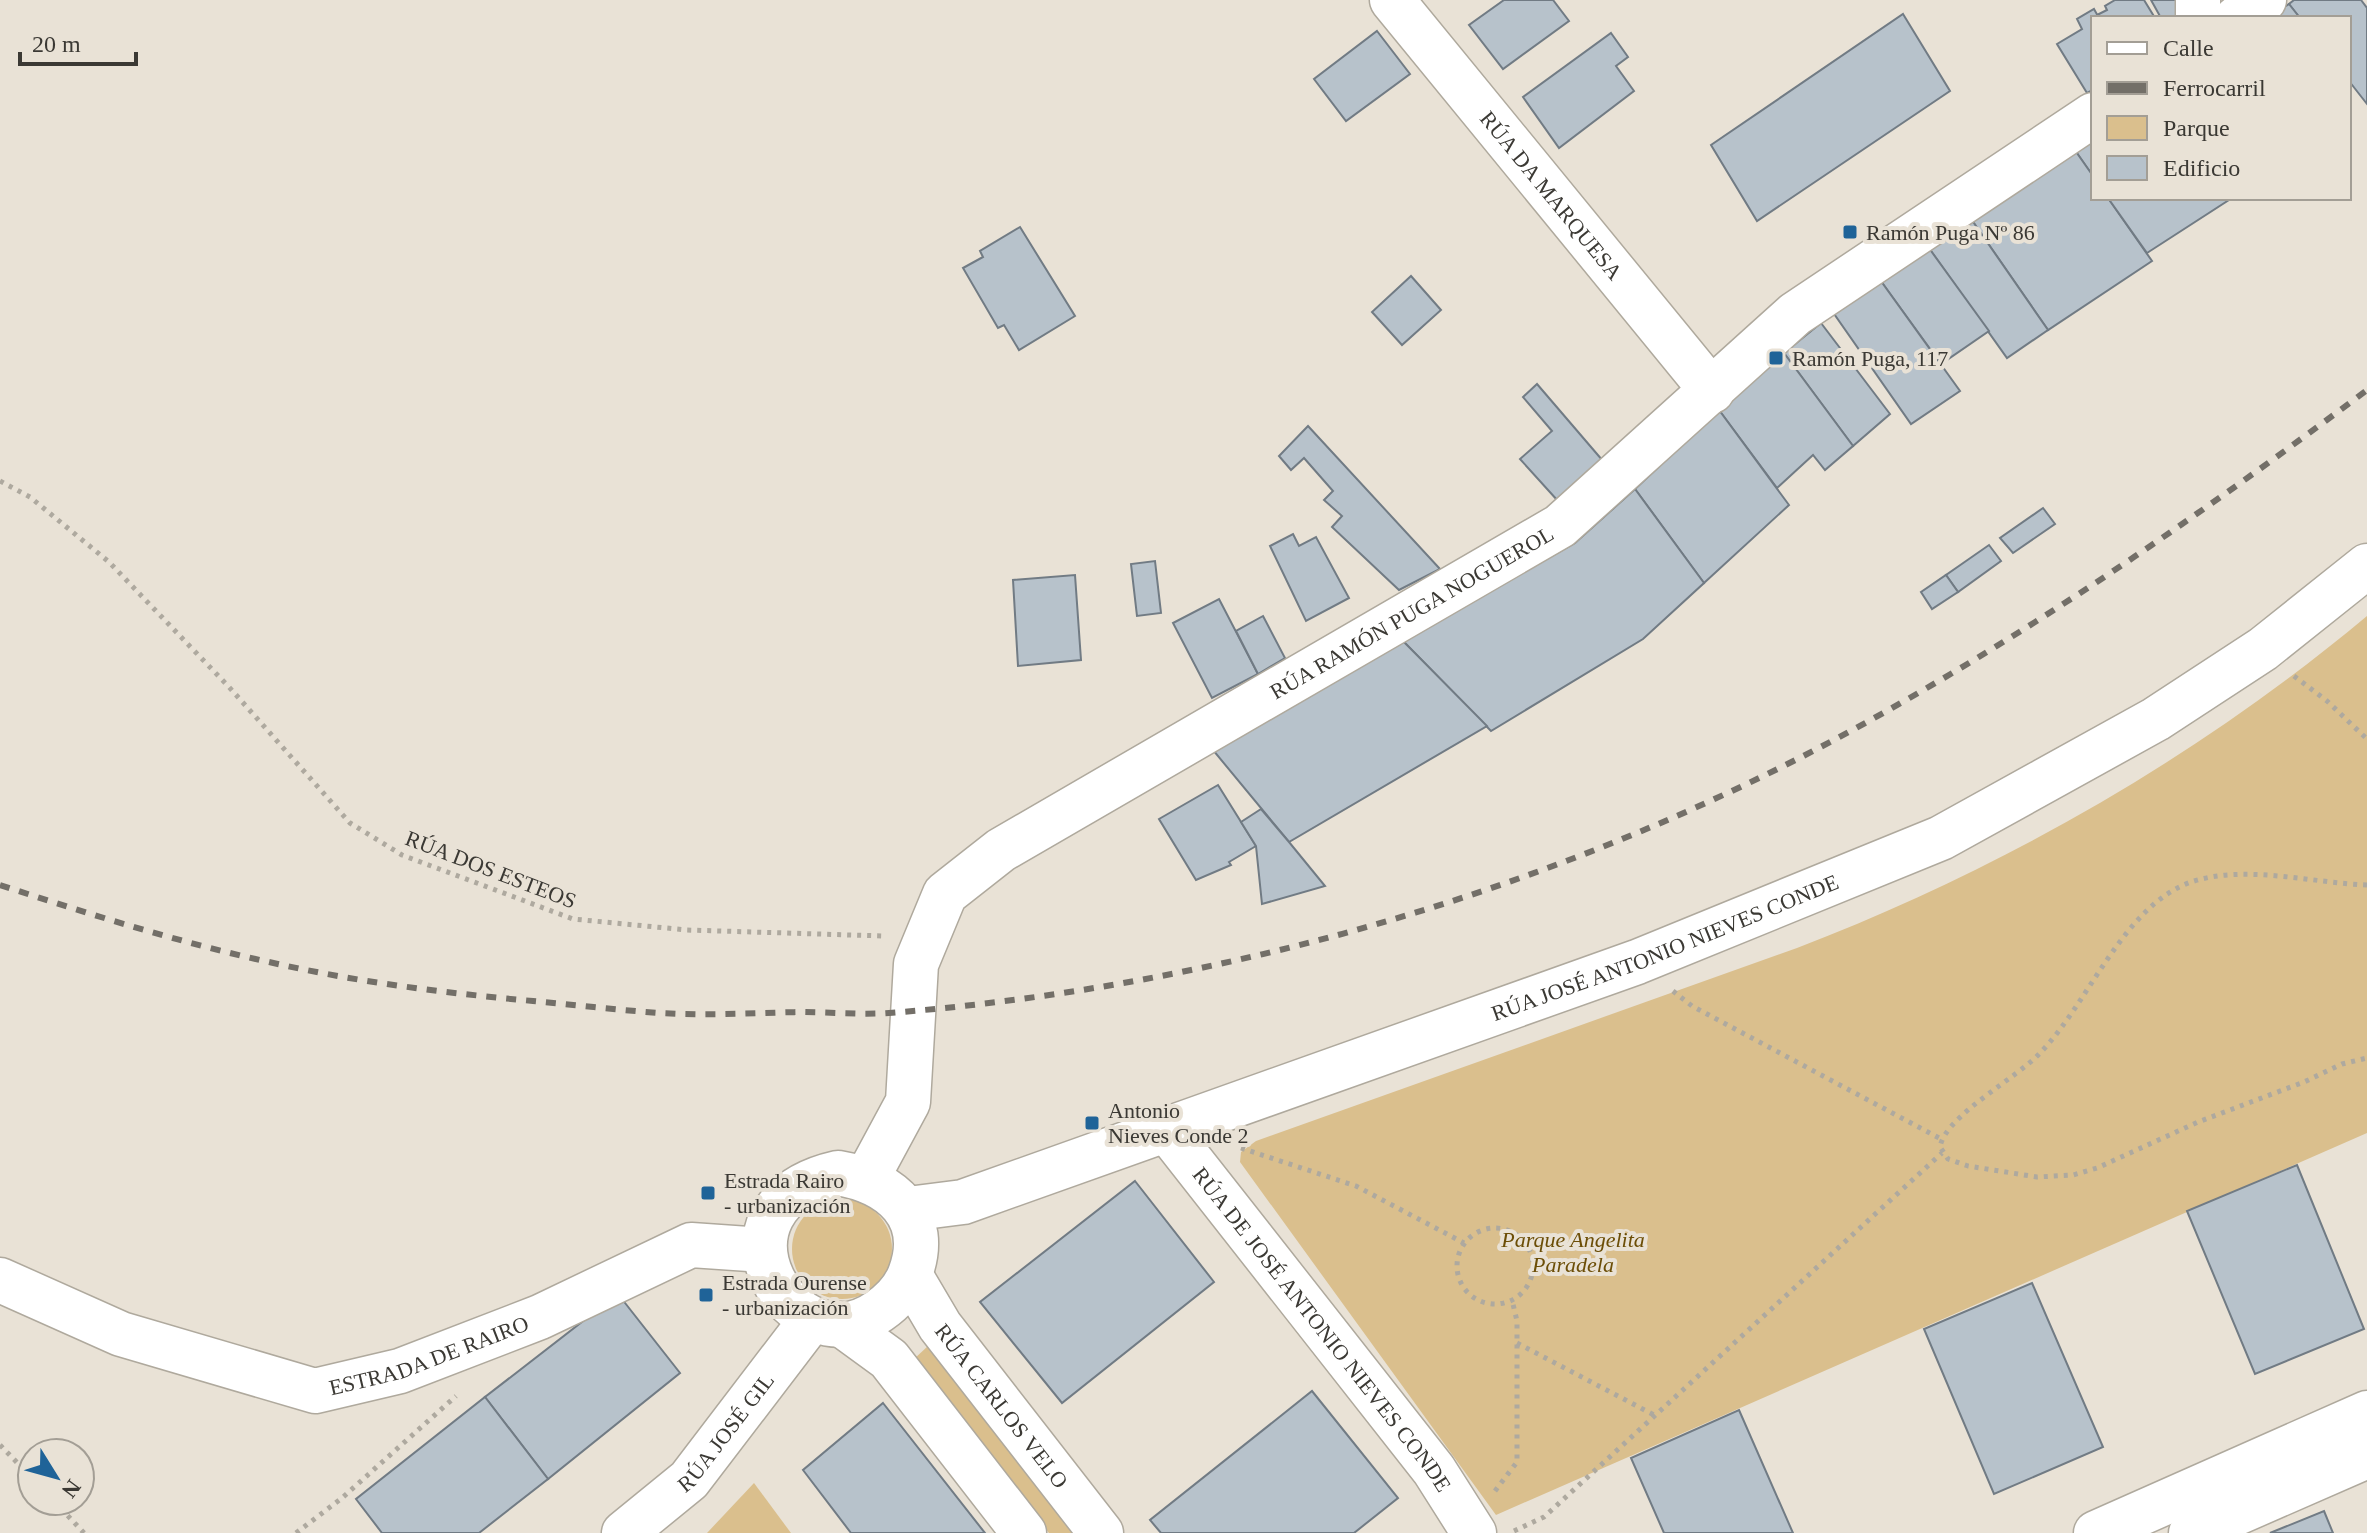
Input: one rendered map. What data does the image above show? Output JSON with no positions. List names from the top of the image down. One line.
{"streets":{"street":["RÚA DA MARQUESA","RÚA RAMÓN PUGA NOGUEROL","RÚA JOSÉ ANTONIO NIEVES CONDE","RÚA DE JOSÉ ANTONIO NIEVES CONDE","ESTRADA DE RAIRO","RÚA CARLOS VELO","RÚA JOSÉ GIL"],"path":["RÚA DOS ESTEOS"]},"crossings":[["RÚA DA MARQUESA","RÚA RAMÓN PUGA NOGUEROL"],["RÚA RAMÓN PUGA NOGUEROL","RÚA DOS ESTEOS"],["RÚA RAMÓN PUGA NOGUEROL","RÚA JOSÉ ANTONIO NIEVES CONDE"],["RÚA RAMÓN PUGA NOGUEROL","ESTRADA DE RAIRO"],["RÚA RAMÓN PUGA NOGUEROL","RÚA CARLOS VELO"],["RÚA RAMÓN PUGA NOGUEROL","RÚA JOSÉ GIL"],["RÚA JOSÉ ANTONIO NIEVES CONDE","RÚA DE JOSÉ ANTONIO NIEVES CONDE"],["RÚA JOSÉ ANTONIO NIEVES CONDE","ESTRADA DE RAIRO"],["RÚA JOSÉ ANTONIO NIEVES CONDE","RÚA CARLOS VELO"],["RÚA JOSÉ ANTONIO NIEVES CONDE","RÚA JOSÉ GIL"],["ESTRADA DE RAIRO","RÚA CARLOS VELO"],["ESTRADA DE RAIRO","RÚA JOSÉ GIL"],["RÚA CARLOS VELO","RÚA JOSÉ GIL"]],"parks":["Parque Angelita Paradela"],"places":{"transit":["Ramón Puga Nº 86","Ramón Puga, 117","Antonio Nieves Conde 2","Estrada Rairo - urbanización","Estrada Ourense - urbanización"]},"legend":["Calle","Ferrocarril","Parque","Edificio"],"scale_bar":"20 m","north":"bottom right"}
